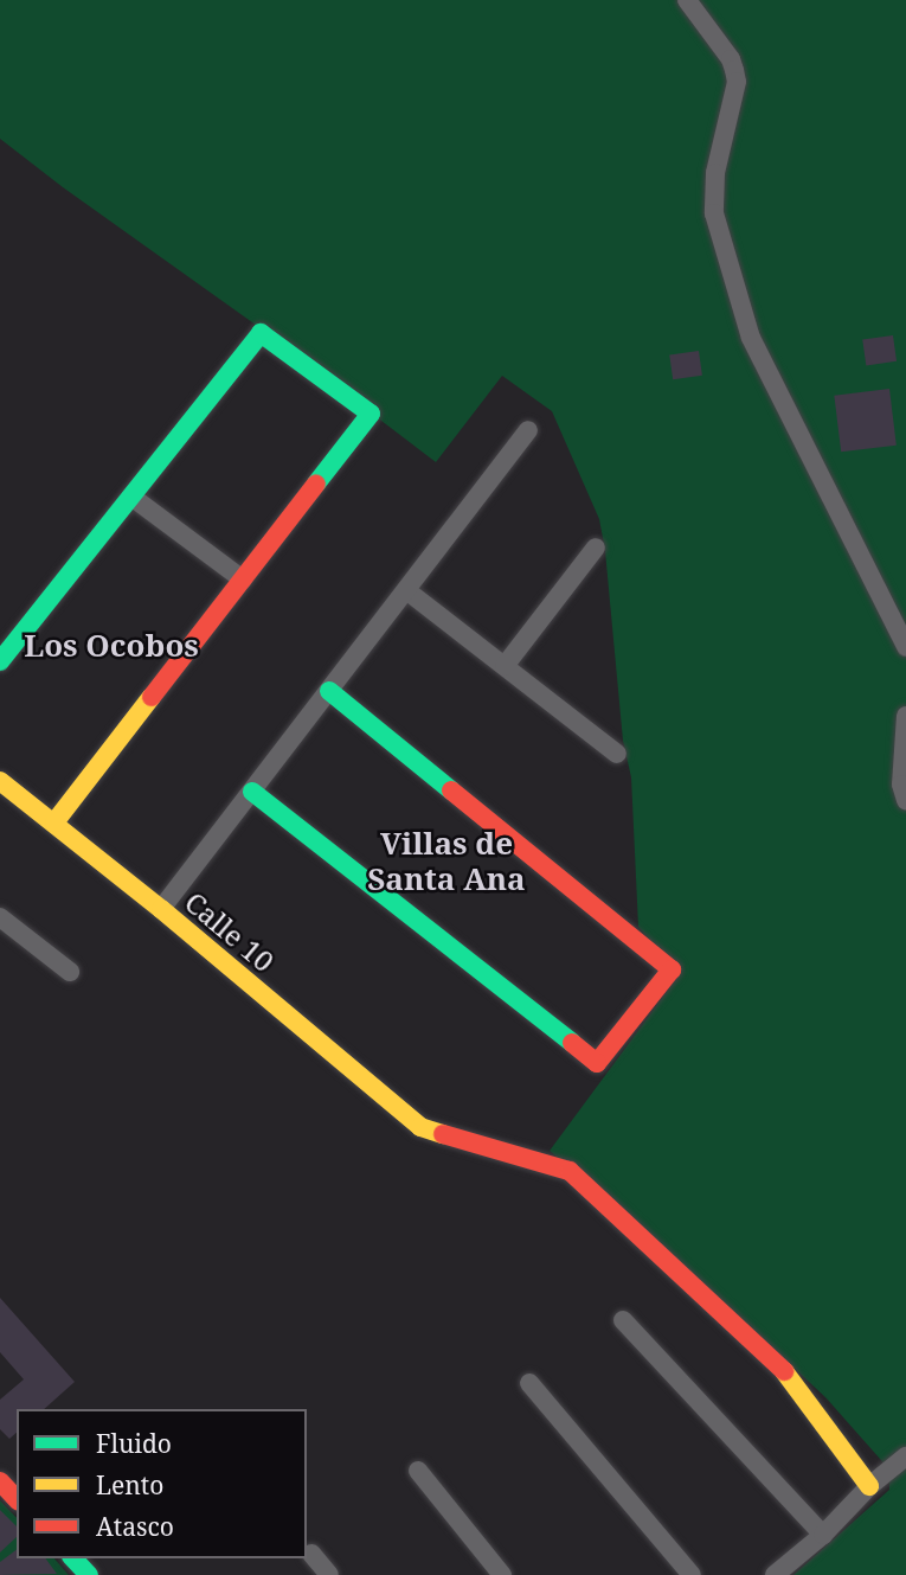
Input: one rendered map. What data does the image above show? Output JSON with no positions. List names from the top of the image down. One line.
{"streets":{"street":["Calle 10"]},"districts":["Los Ocobos","Villas de Santa Ana"],"legend":["Fluido","Lento","Atasco"]}
